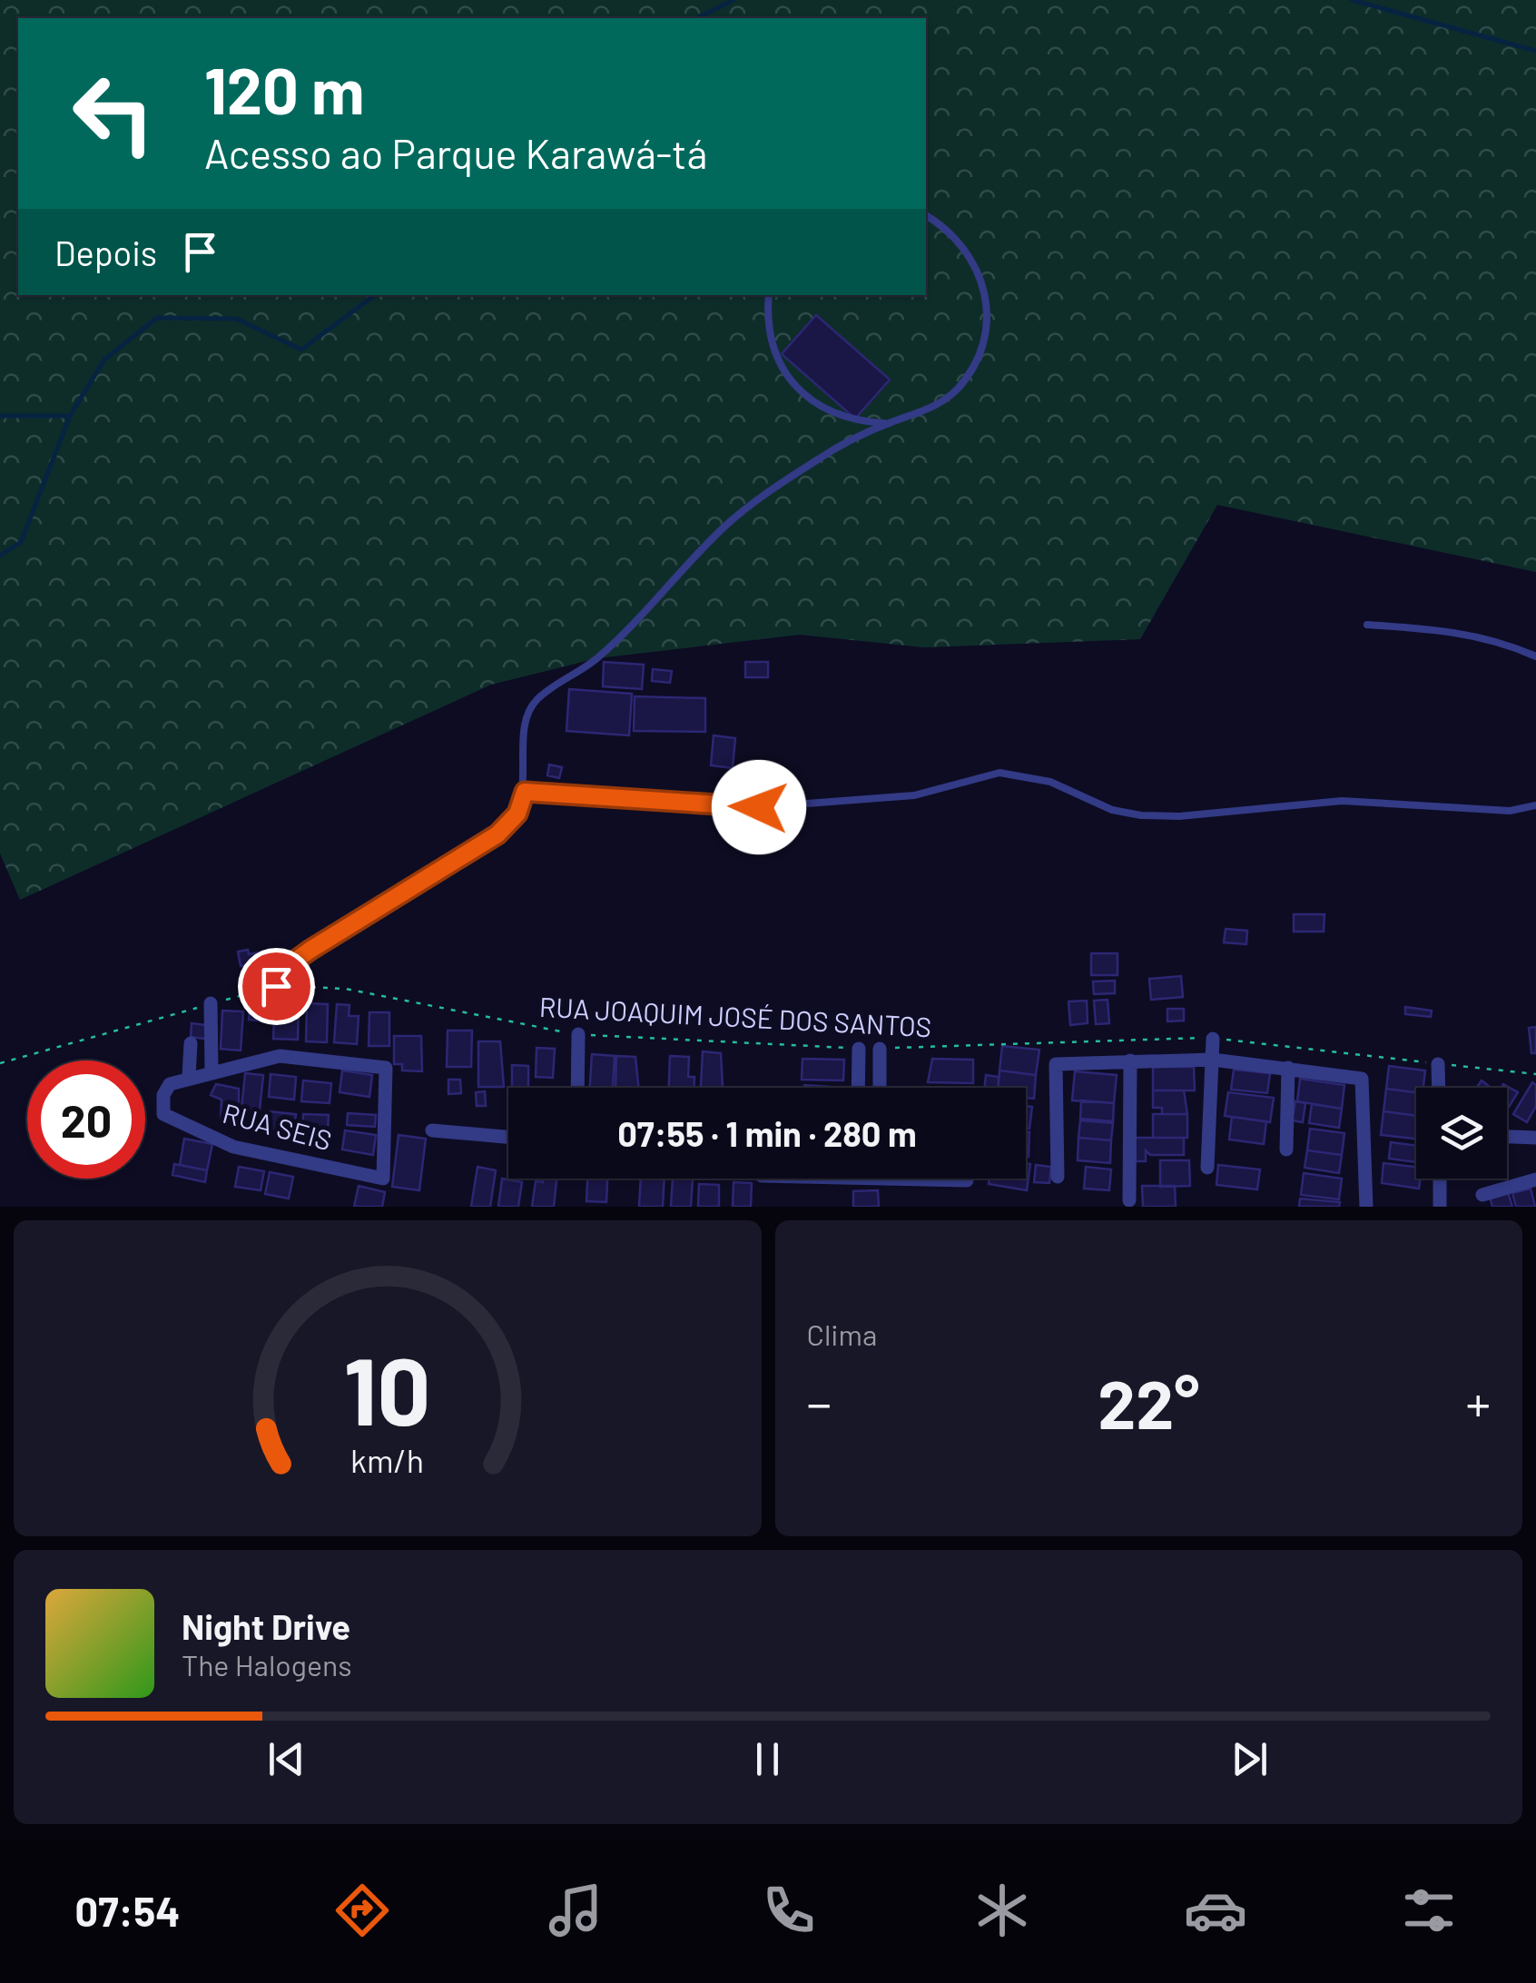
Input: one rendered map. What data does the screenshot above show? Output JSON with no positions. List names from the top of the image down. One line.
{"streets":{"street":["RUA SEIS"],"path":["RUA JOAQUIM JOSÉ DOS SANTOS"]},"page":{"turn":["120 m","Acesso ao Parque Karawá-tá"],"then":"Depois","limit":"20","trip":"07:55 · 1 min · 280 m","tile":"Clima","heat":["−","22°","+"],"song":["Night Drive","The Halogens"],"tabs":"07:54","gauge":["10","km/h"]}}
